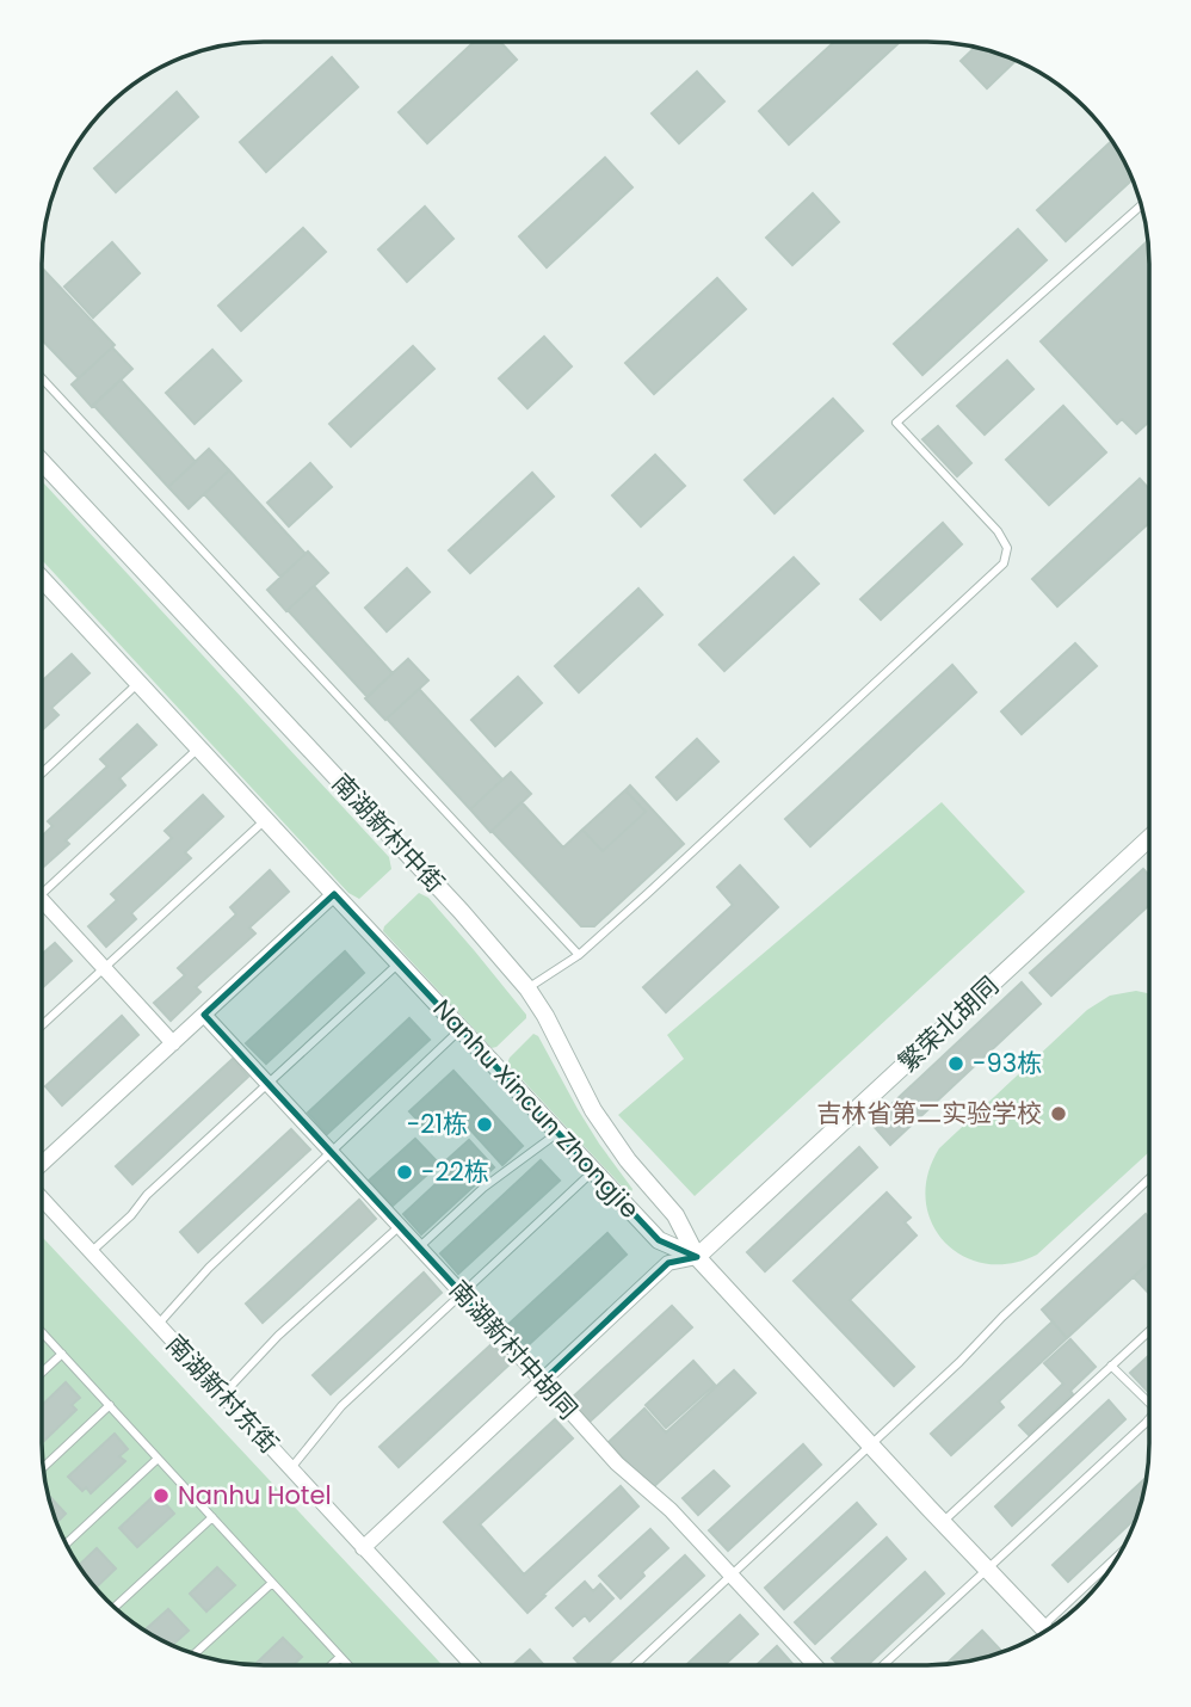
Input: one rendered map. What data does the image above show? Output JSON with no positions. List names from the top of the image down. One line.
{"streets":{"street":["南湖新村中街","繁荣北胡同","Nanhu Xincun Zhongjie","南湖新村中胡同","南湖新村东街"]},"crossings":[["南湖新村中街","繁荣北胡同"],["南湖新村中街","Nanhu Xincun Zhongjie"],["繁荣北胡同","Nanhu Xincun Zhongjie"]],"places":["-93栋","吉林省第二实验学校","-21栋","-22栋","Nanhu Hotel"]}
